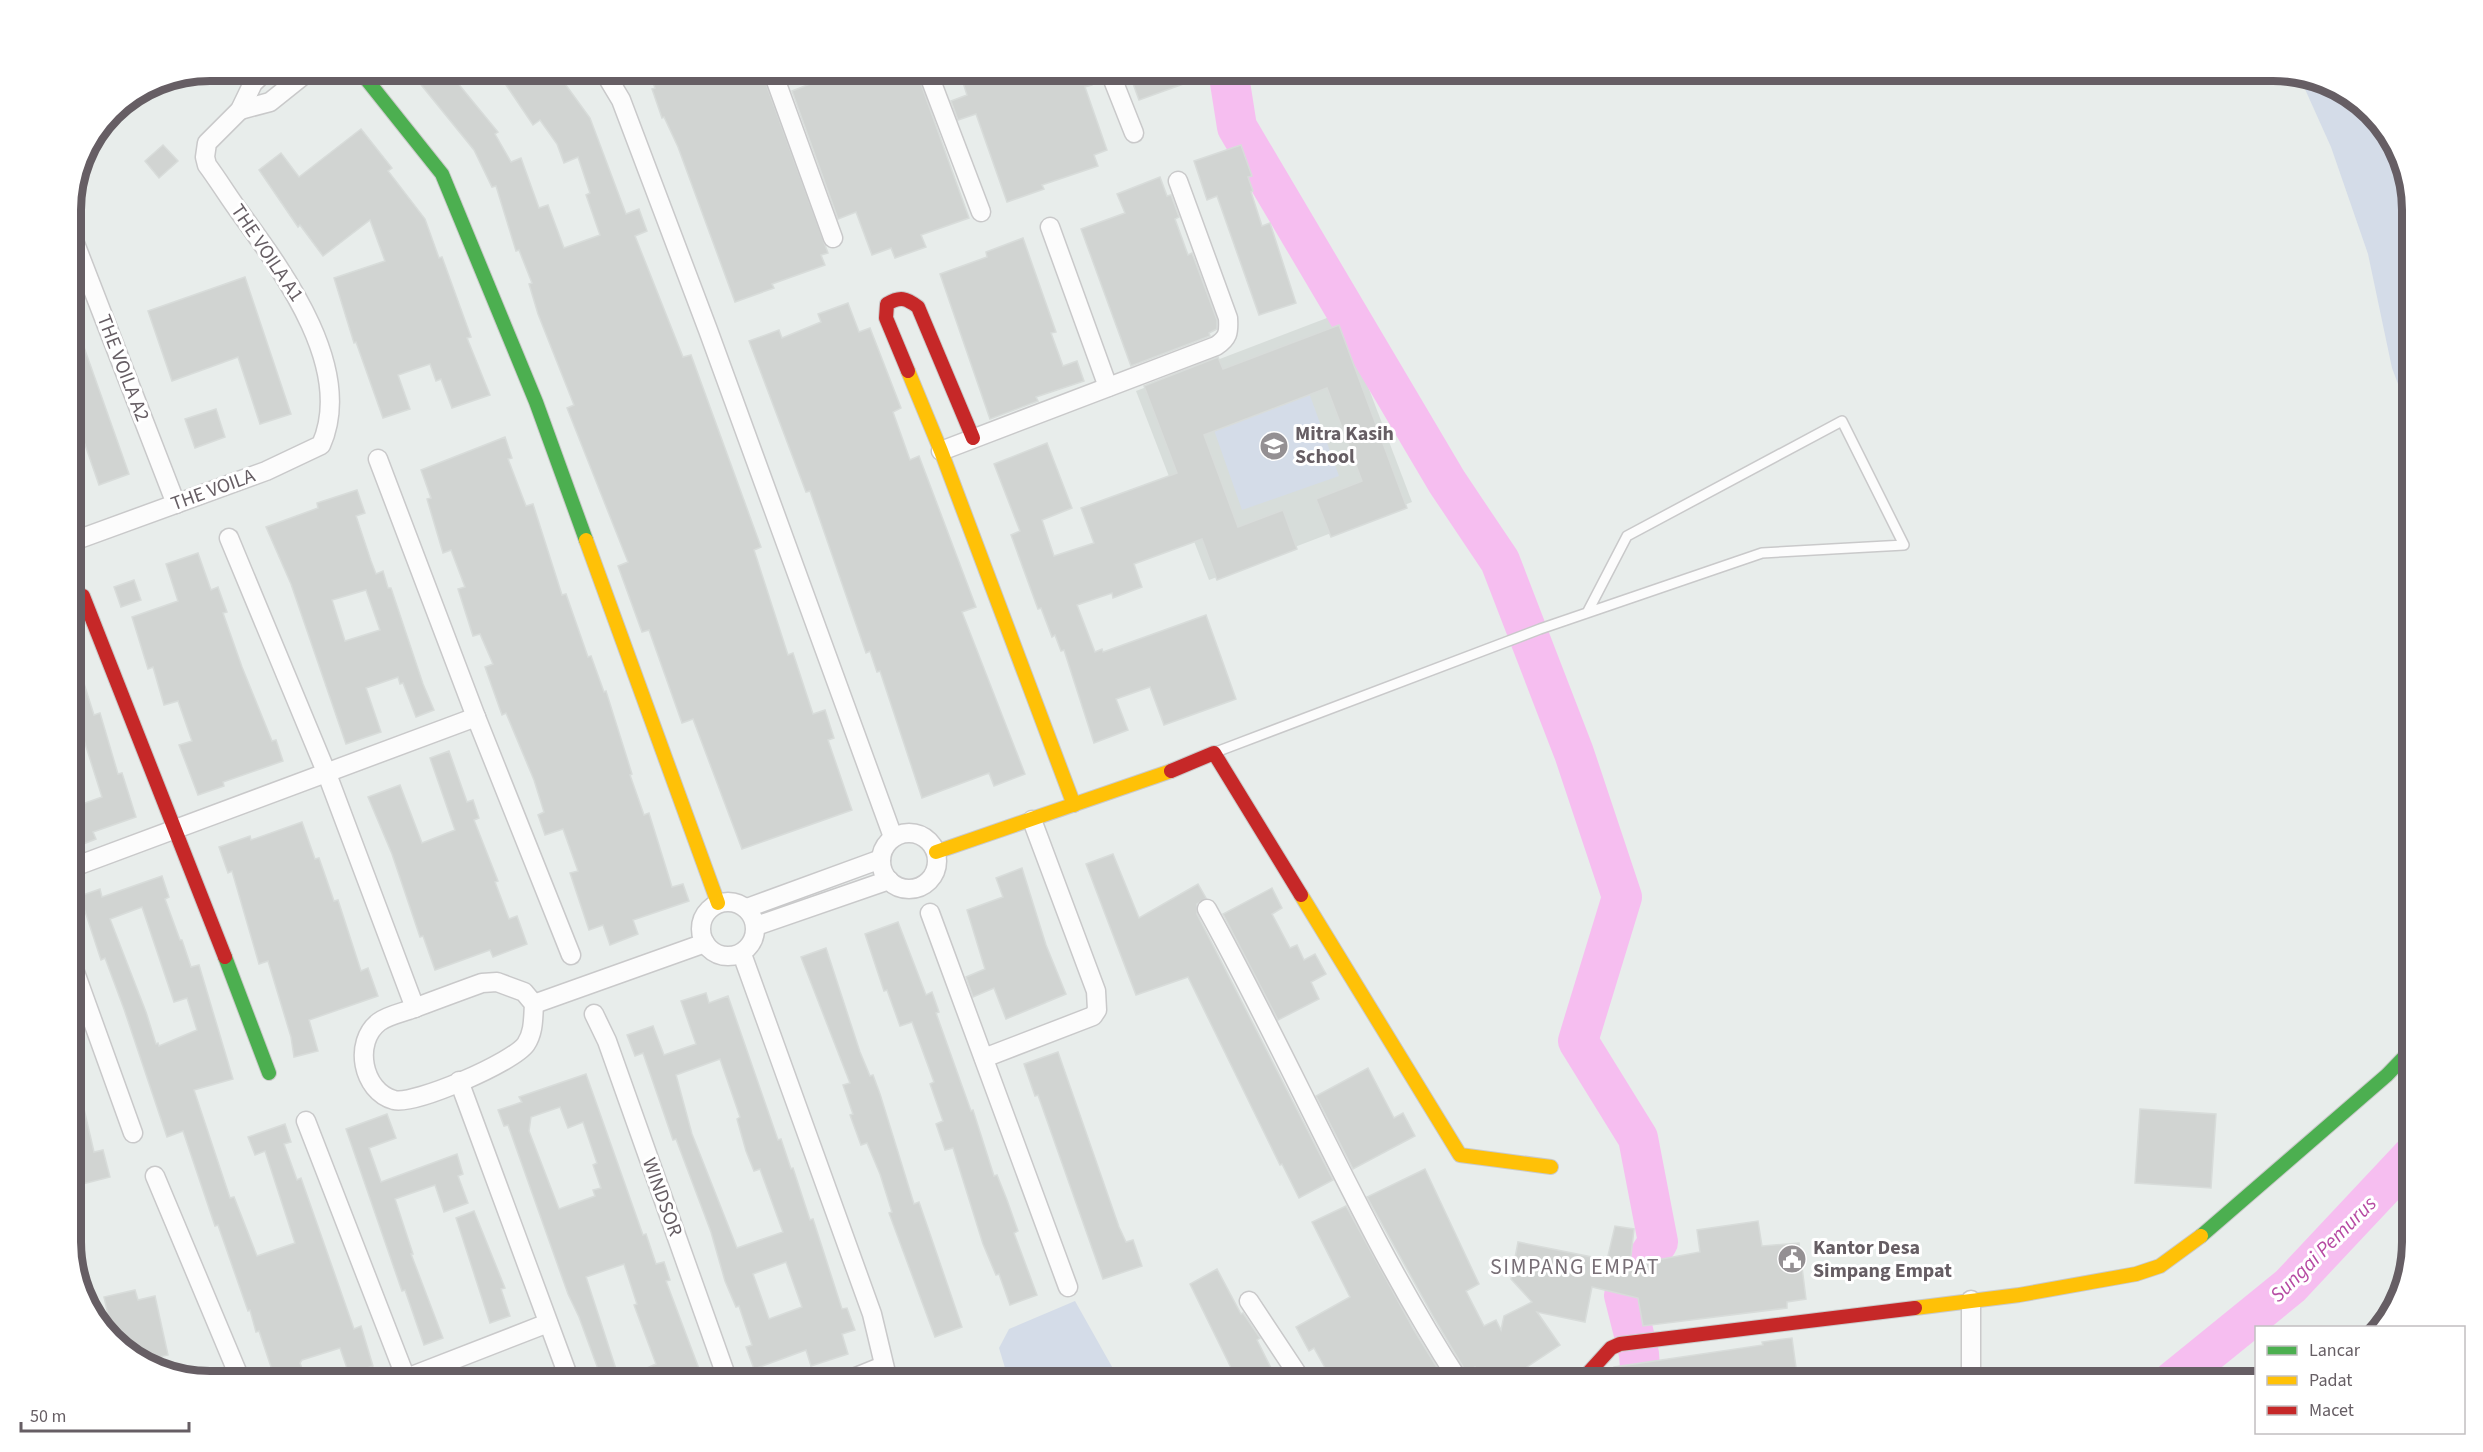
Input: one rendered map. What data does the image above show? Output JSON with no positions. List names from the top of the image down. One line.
{"streets":{"street":["THE VOILA A1","THE VOILA A2","THE VOILA","WINDSOR"]},"crossings":[["THE VOILA A1","THE VOILA"],["THE VOILA A2","THE VOILA"]],"districts":["SIMPANG EMPAT"],"water":["Sungai Pemurus"],"places":{"school or university":["Mitra Kasih School"],"public building":["Kantor Desa Simpang Empat"]},"legend":["Lancar","Padat","Macet"],"scale_bar":"50 m"}
